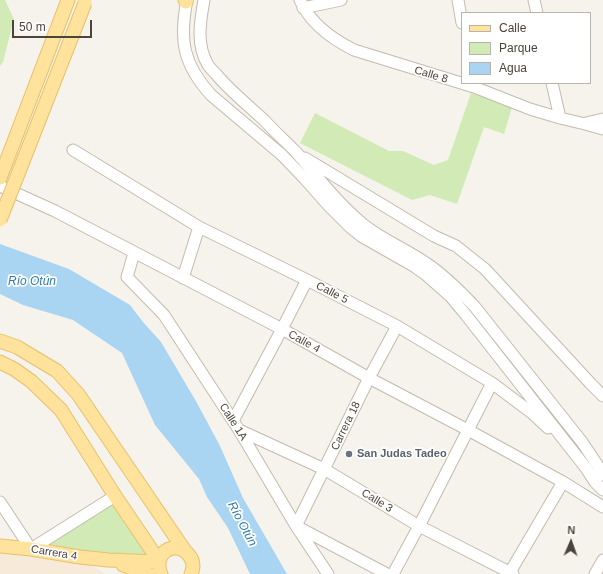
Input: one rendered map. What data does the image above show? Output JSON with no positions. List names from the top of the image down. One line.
{"streets":{"main road":["Carrera 4"],"street":["Calle 8","Calle 5","Calle 4","Calle 1A","Carrera 18","Calle 3"]},"crossings":[["Calle 5","Carrera 18"],["Calle 4","Calle 1A"],["Calle 4","Carrera 18"],["Calle 1A","Carrera 18"],["Calle 1A","Calle 3"],["Carrera 18","Calle 3"]],"water":["Río Otún"],"places":["San Judas Tadeo"],"legend":["Calle","Parque","Agua"],"scale_bar":"50 m","north":"top"}
